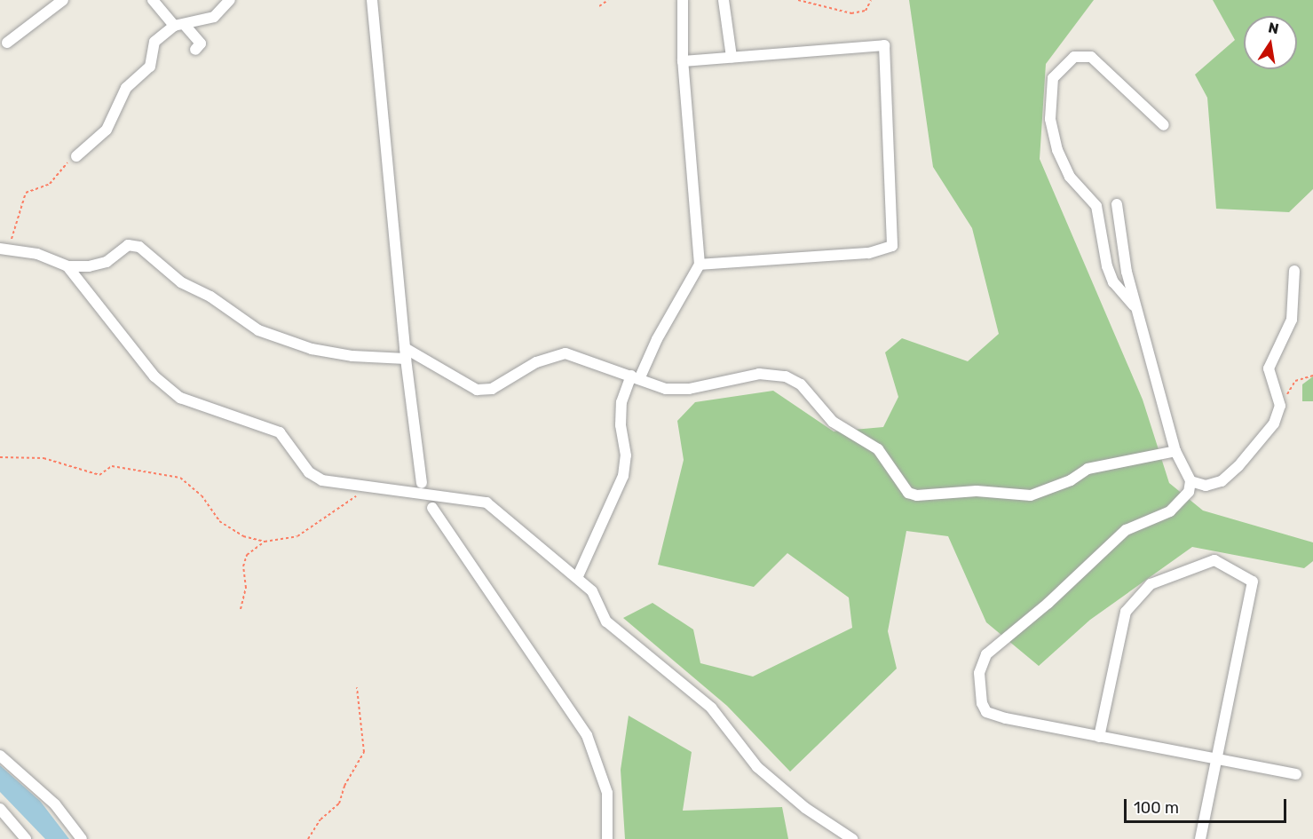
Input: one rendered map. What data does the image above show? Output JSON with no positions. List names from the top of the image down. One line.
{"scale_bar":"100 m","north":"top"}
